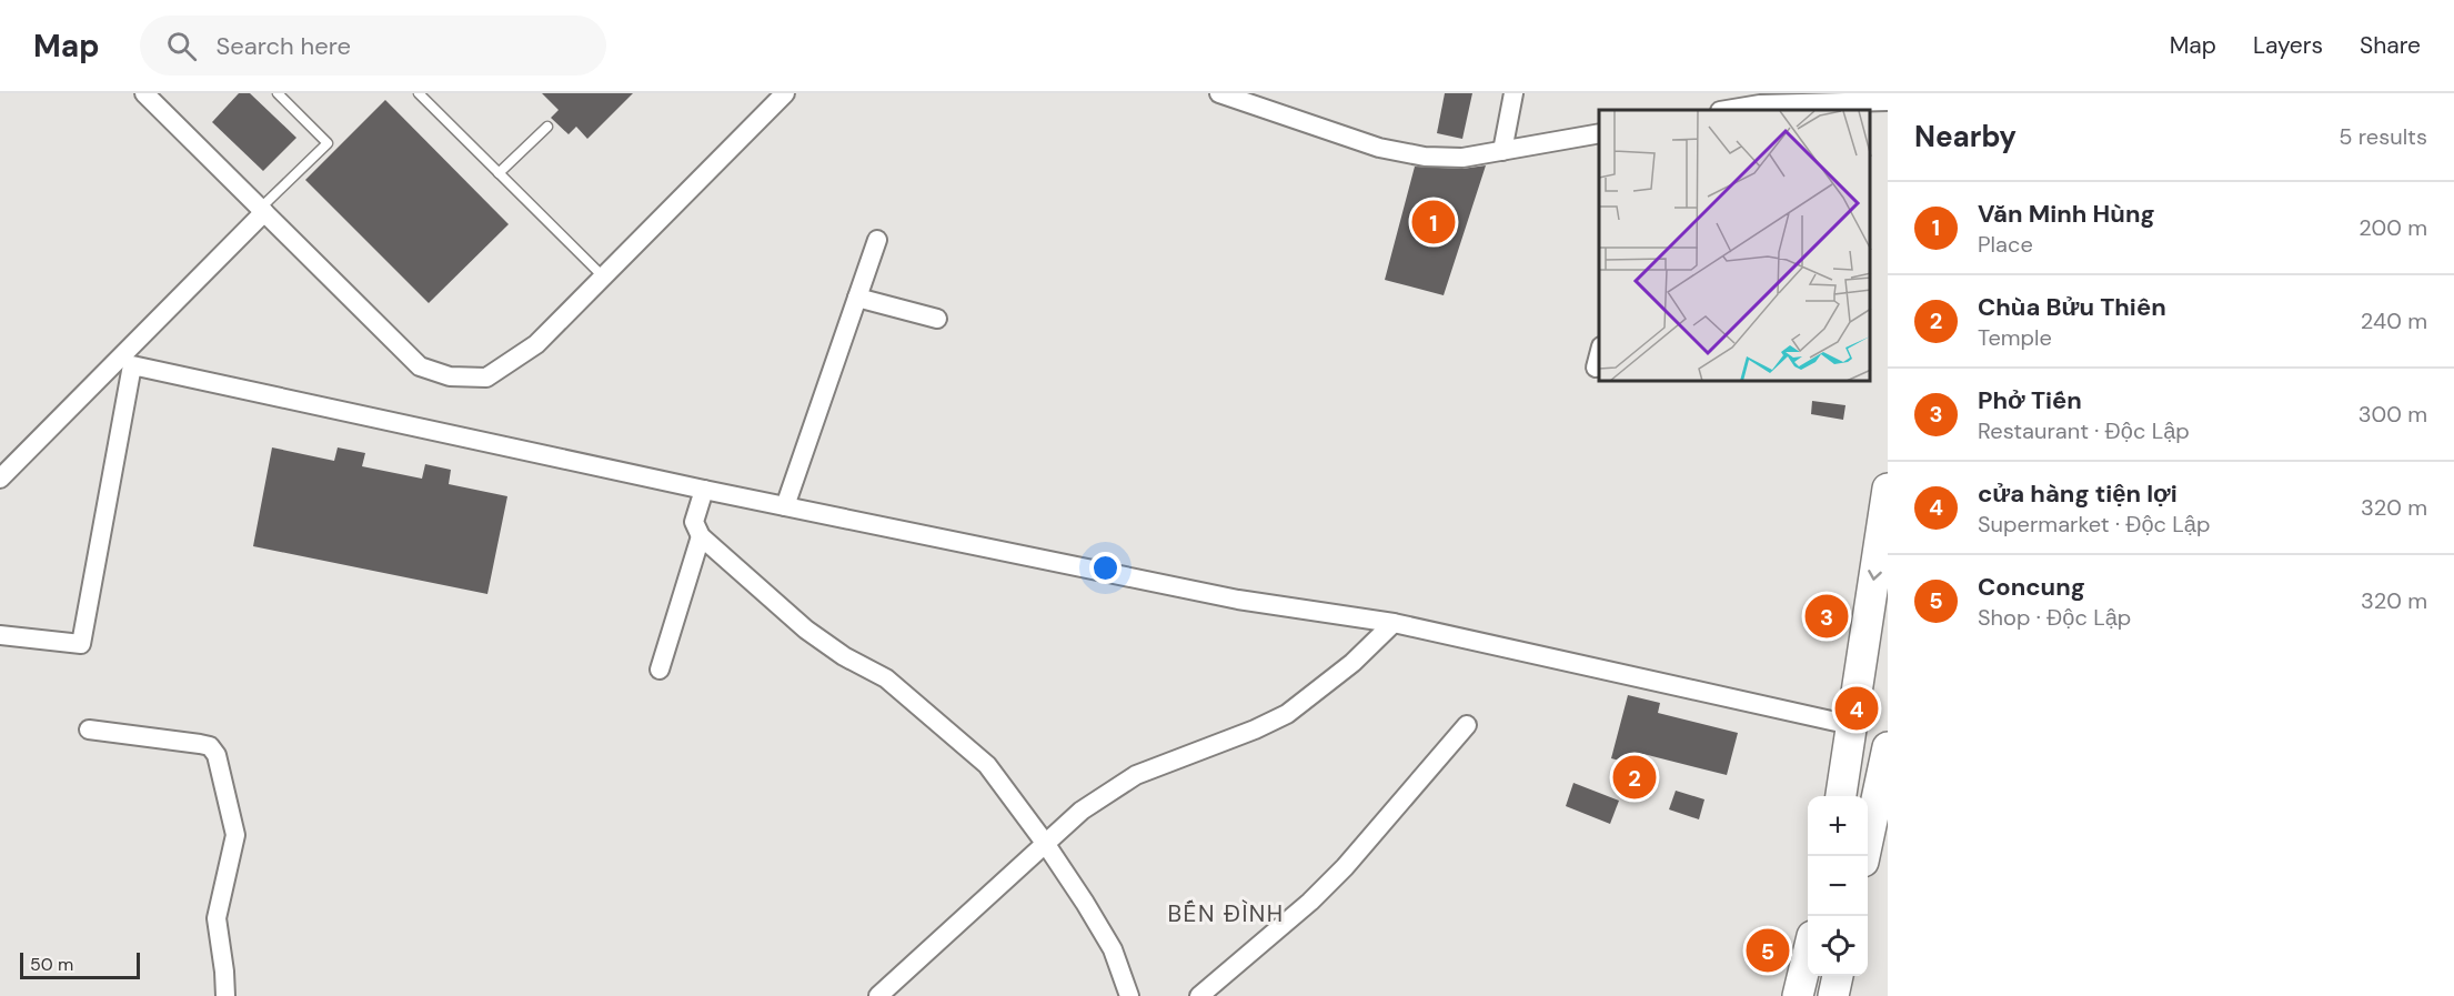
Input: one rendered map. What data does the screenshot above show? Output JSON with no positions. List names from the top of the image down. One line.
{"districts":["BẾN ĐÌNH"],"scale_bar":"50 m","page":{"header":"Map","search":"Search here","nav":["Map","Layers","Share"],"heading":["Nearby","5 results"],"list":[{"mark":"1","name":"Văn Minh Hùng","note":"Place","value":"200 m"},{"mark":"2","name":"Chùa Bửu Thiên","note":"Temple","value":"240 m"},{"mark":"3","name":"Phở Tiến","note":"Restaurant · Độc Lập","value":"300 m"},{"mark":"4","name":"cửa hàng tiện lợi","note":"Supermarket · Độc Lập","value":"320 m"},{"mark":"5","name":"Concung","note":"Shop · Độc Lập","value":"320 m"}],"pins":["1","3","4","2","5"],"map_buttons":["+","−"],"scale":"50 m"}}
